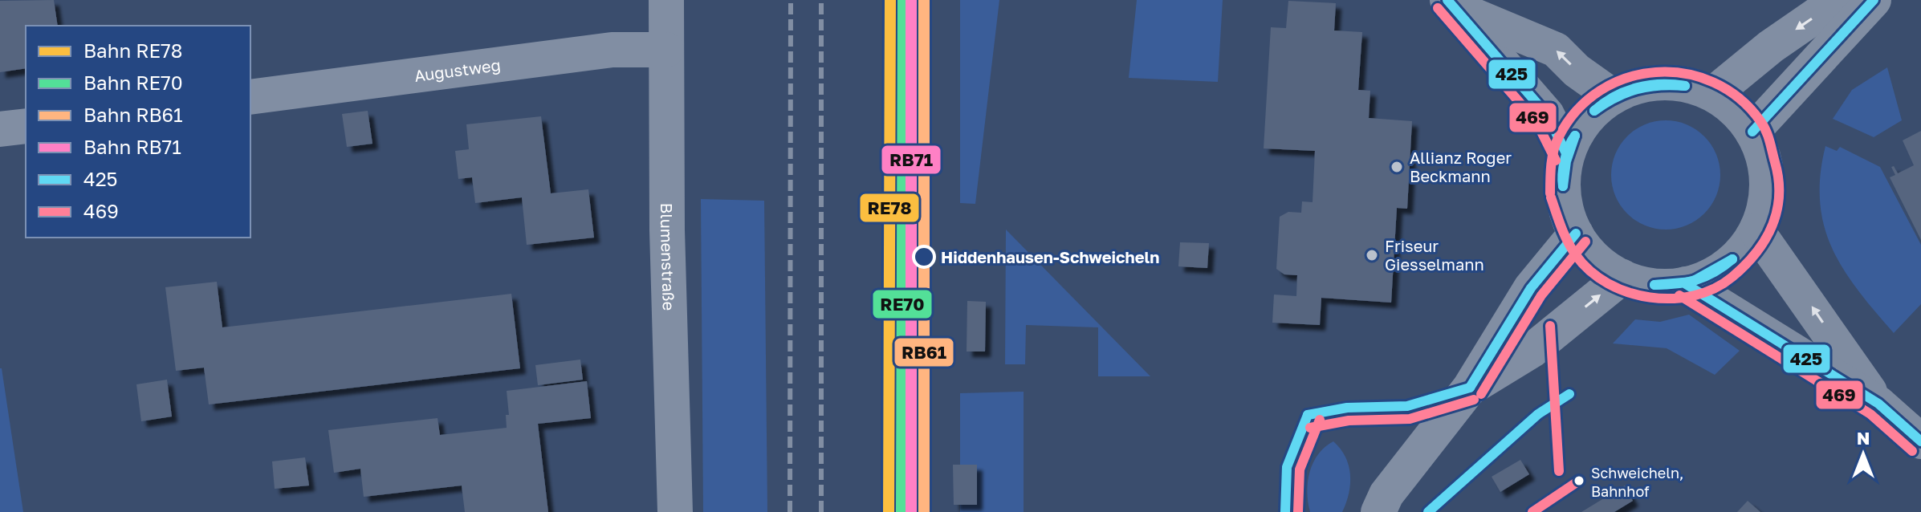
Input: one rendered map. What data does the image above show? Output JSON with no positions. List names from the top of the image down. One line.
{"streets":{"street":["Augustweg","Blumenstraße"]},"crossings":[["Augustweg","Blumenstraße"]],"places":["Allianz Roger Beckmann","Friseur Giesselmann","Hiddenhausen-Schweicheln","Schweicheln, Bahnhof"],"lines":["rail line RE78","rail line RE70","rail line RB61","rail line RB71","transit line 425","transit line 469"],"legend":["Bahn RE78","Bahn RE70","Bahn RB61","Bahn RB71","425","469"],"north":"top"}
